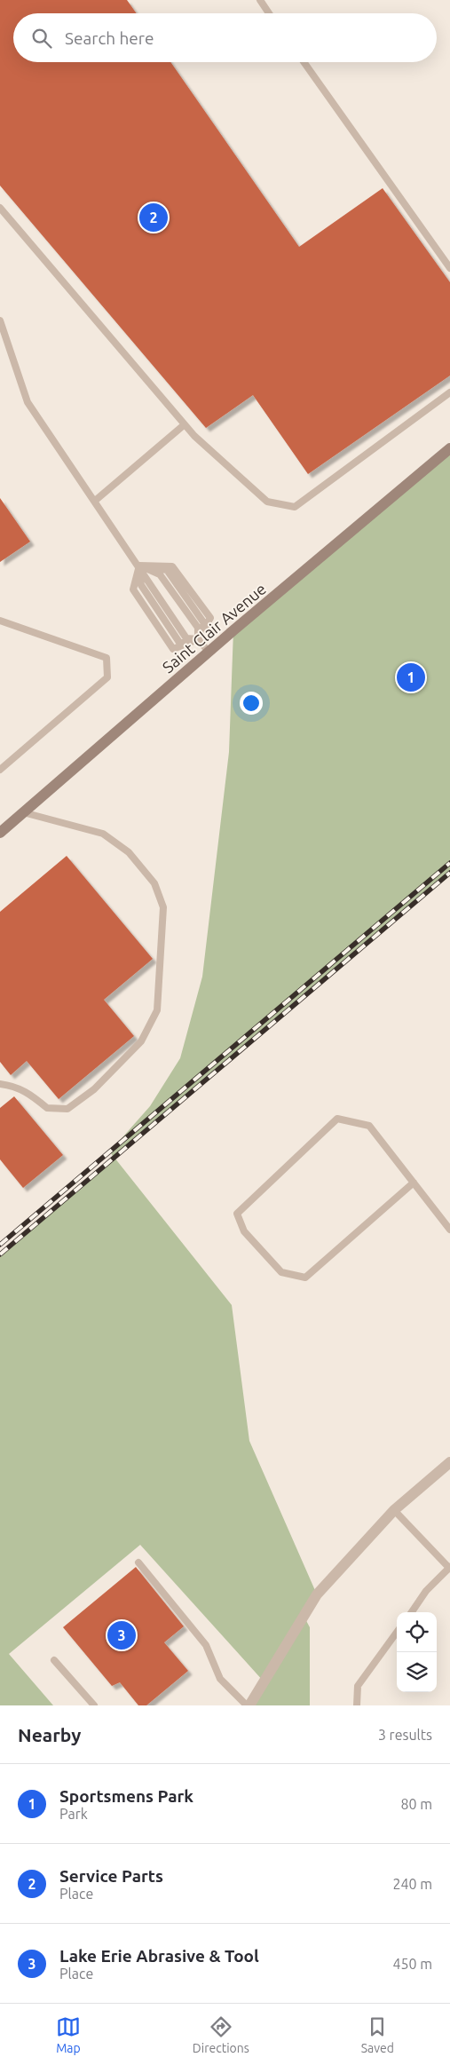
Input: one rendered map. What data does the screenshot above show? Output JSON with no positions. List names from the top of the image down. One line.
{"streets":{"street":["Saint Clair Avenue"]},"page":{"search":"Search here","pins":["2","1","3"],"heading":["Nearby","3 results"],"list":[{"mark":"1","name":"Sportsmens Park","note":"Park","value":"80 m"},{"mark":"2","name":"Service Parts","note":"Place","value":"240 m"},{"mark":"3","name":"Lake Erie Abrasive & Tool","note":"Place","value":"450 m"}],"nav":["Map","Directions","Saved"]}}
